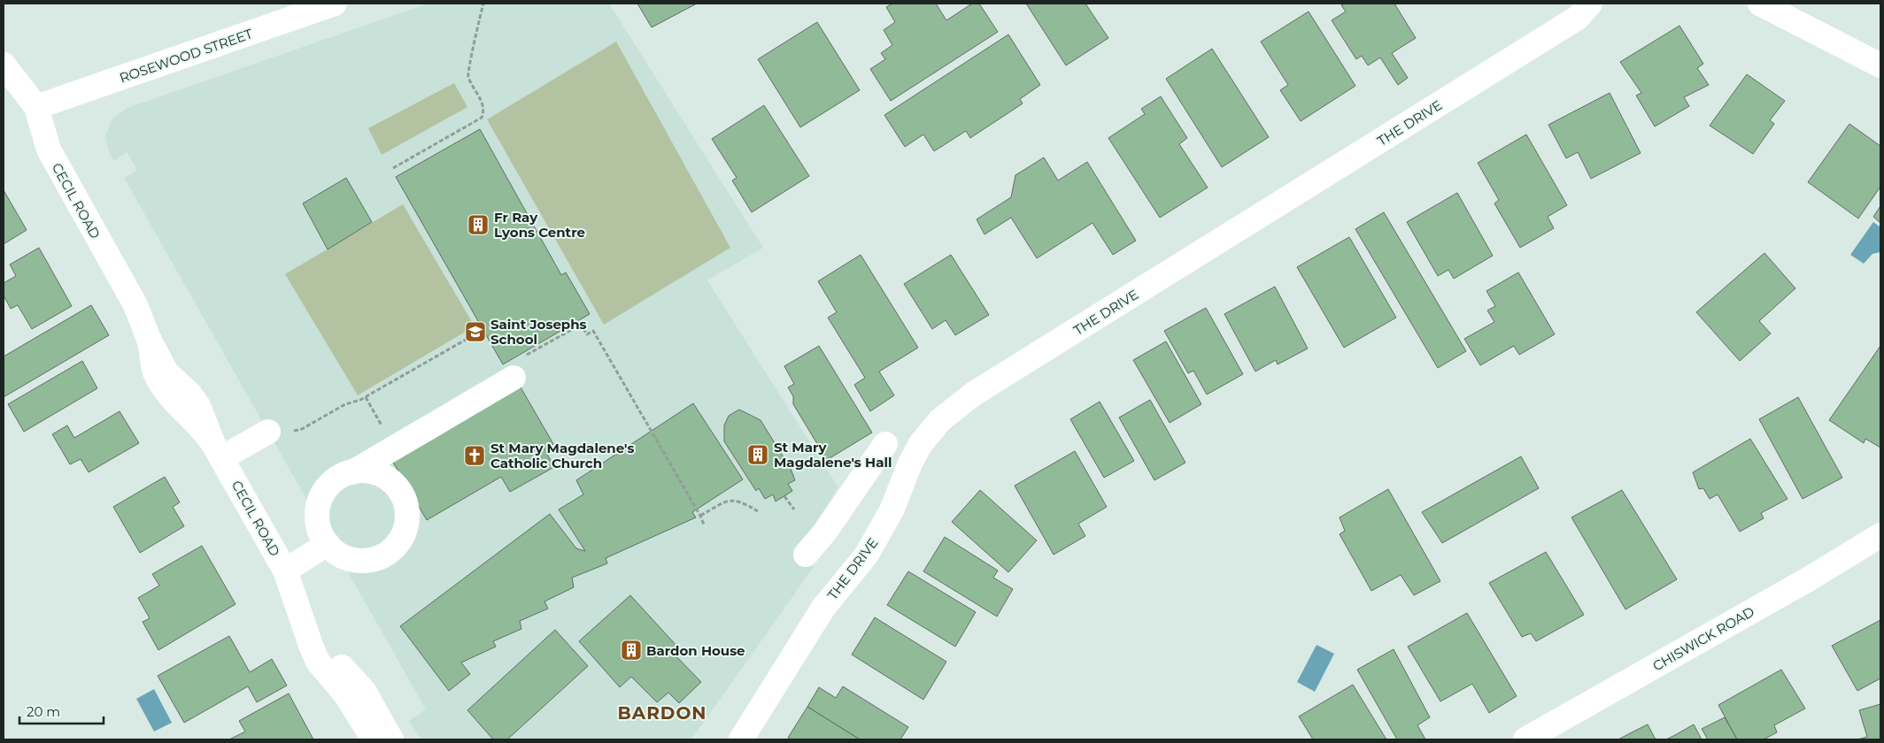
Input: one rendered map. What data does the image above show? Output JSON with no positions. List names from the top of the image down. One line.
{"streets":{"street":["ROSEWOOD STREET","THE DRIVE","CECIL ROAD","CHISWICK ROAD"]},"crossings":[["ROSEWOOD STREET","CECIL ROAD"]],"districts":["BARDON"],"places":{"building":["Fr Ray Lyons Centre","St Mary Magdalene's Hall","Bardon House"],"school or university":["Saint Josephs School"],"church":["St Mary Magdalene's Catholic Church"]},"scale_bar":"20 m"}
